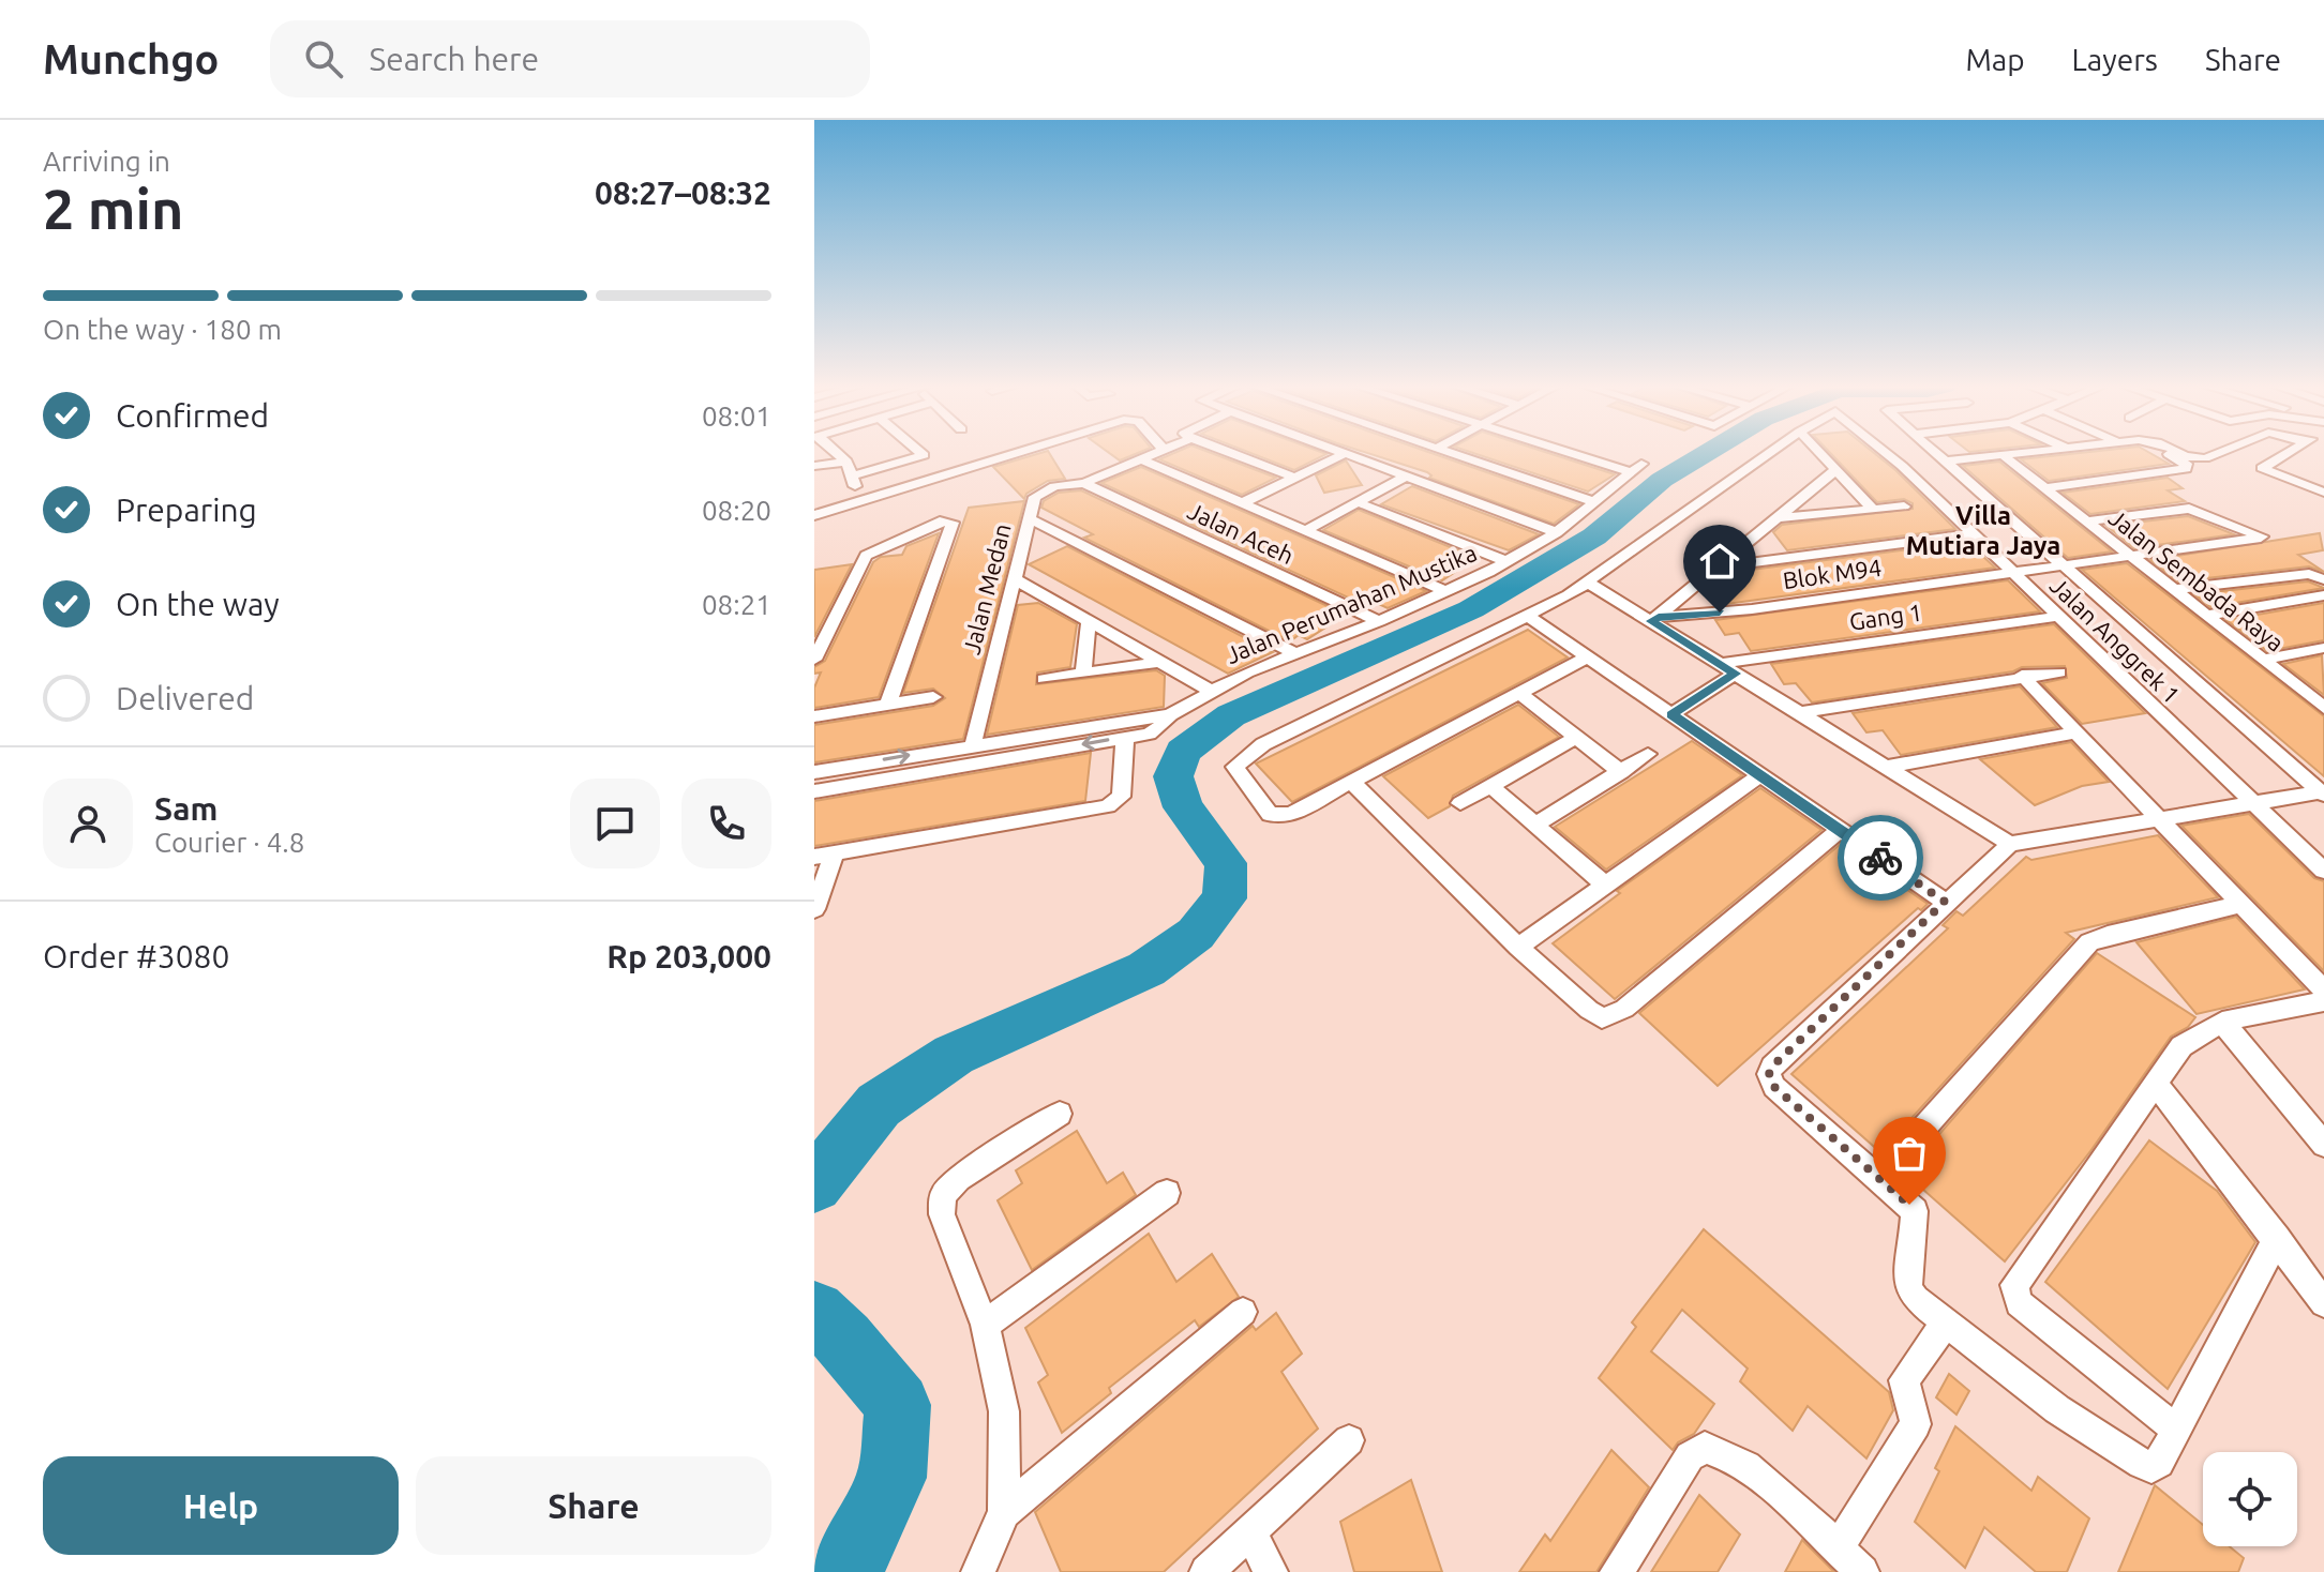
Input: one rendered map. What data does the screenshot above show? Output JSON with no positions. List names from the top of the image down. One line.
{"streets":{"street":["Jalan Aceh","Blok M94","Jalan Sembada Raya","Jalan Medan","Jalan Perumahan Mustika","Gang 1","Jalan Anggrek 1"]},"crossings":[["Jalan Aceh","Jalan Medan"],["Jalan Aceh","Jalan Perumahan Mustika"],["Blok M94","Jalan Sembada Raya"],["Blok M94","Jalan Anggrek 1"],["Jalan Medan","Jalan Perumahan Mustika"],["Gang 1","Jalan Anggrek 1"]],"districts":["Villa Mutiara Jaya"],"page":{"header":"Munchgo","search":"Search here","nav":["Map","Layers","Share"],"heading":["2 min","Arriving in","08:27–08:32"],"panel":["Sam","Courier · 4.8","Order #3080","Rp 203,000"],"bar":"On the way · 180 m","list":[["Confirmed","08:01"],["Preparing","08:20"],["On the way","08:21"],"Delivered"],"buttons":["Help","Share"]}}
